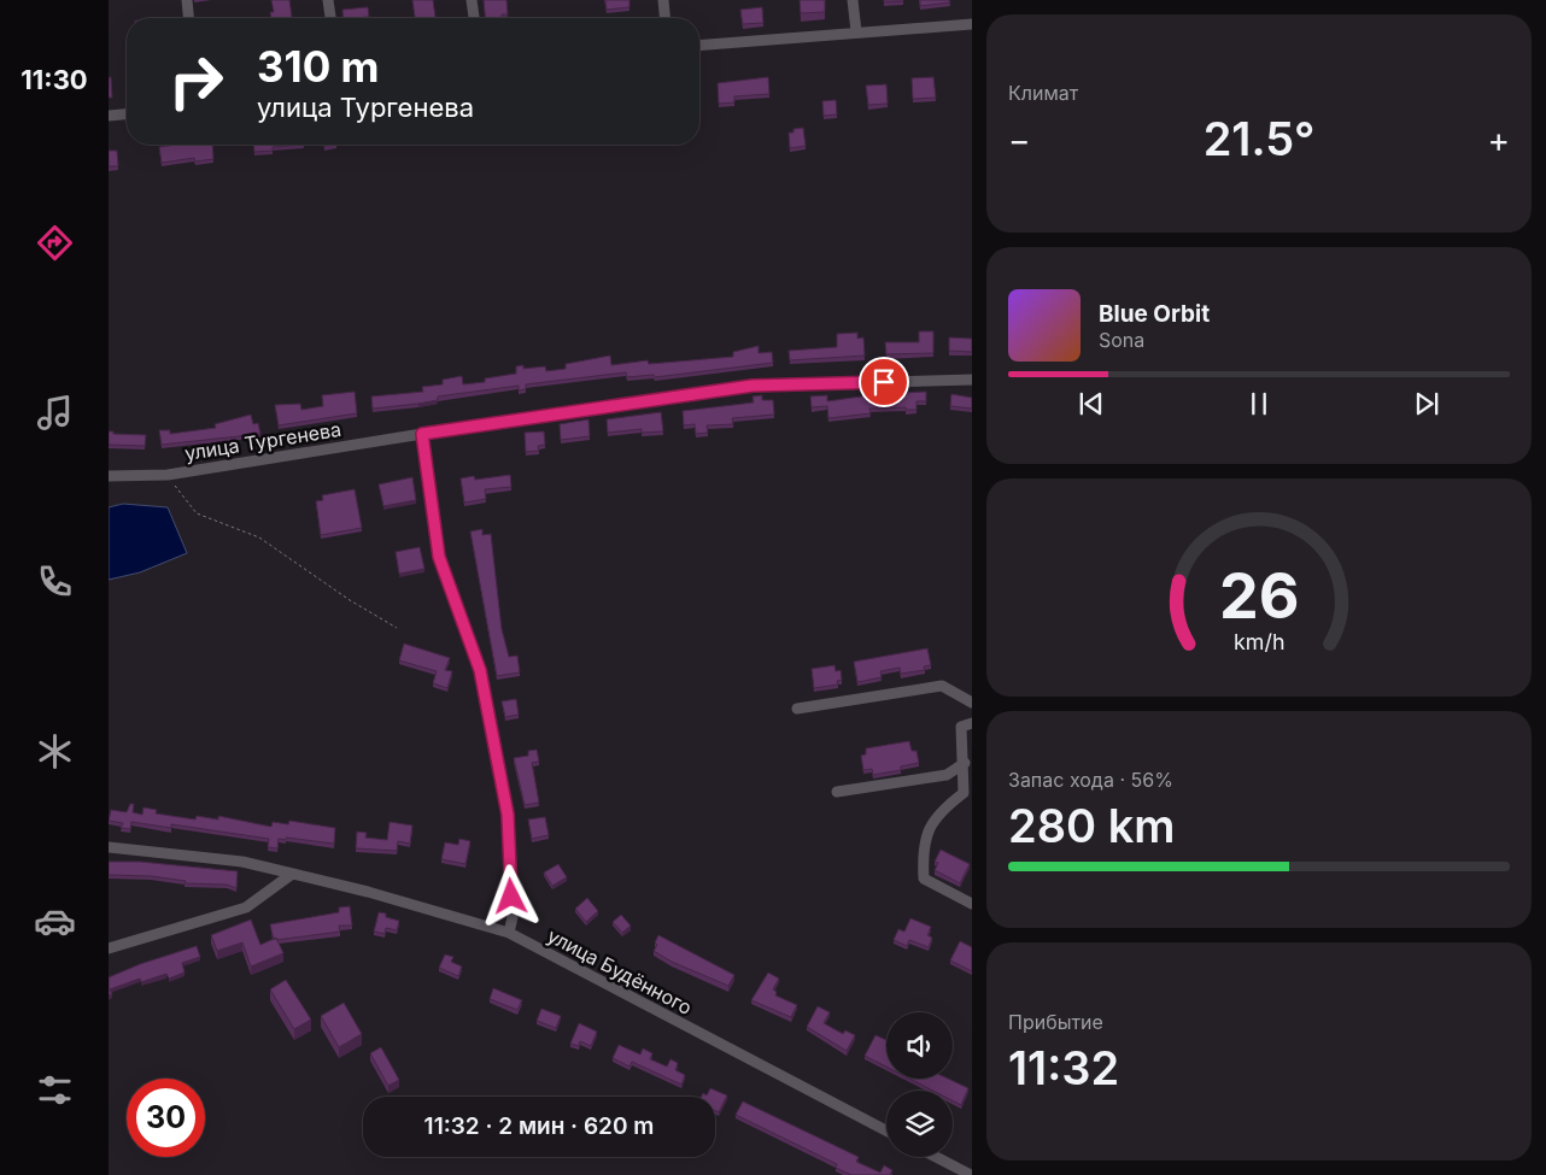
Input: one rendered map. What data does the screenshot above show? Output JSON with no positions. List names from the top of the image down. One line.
{"streets":{"street":["улица Тургенева","улица Будённого"]},"page":{"tabs":"11:30","tile":["Климат",["Запас хода · 56%","280 km"],["Прибытие","11:32"]],"turn":["310 m","улица Тургенева"],"heat":["−","21.5°","+"],"song":["Blue Orbit","Sona"],"limit":"30","trip":"11:32 · 2 мин · 620 m","gauge":["26","km/h"]}}
